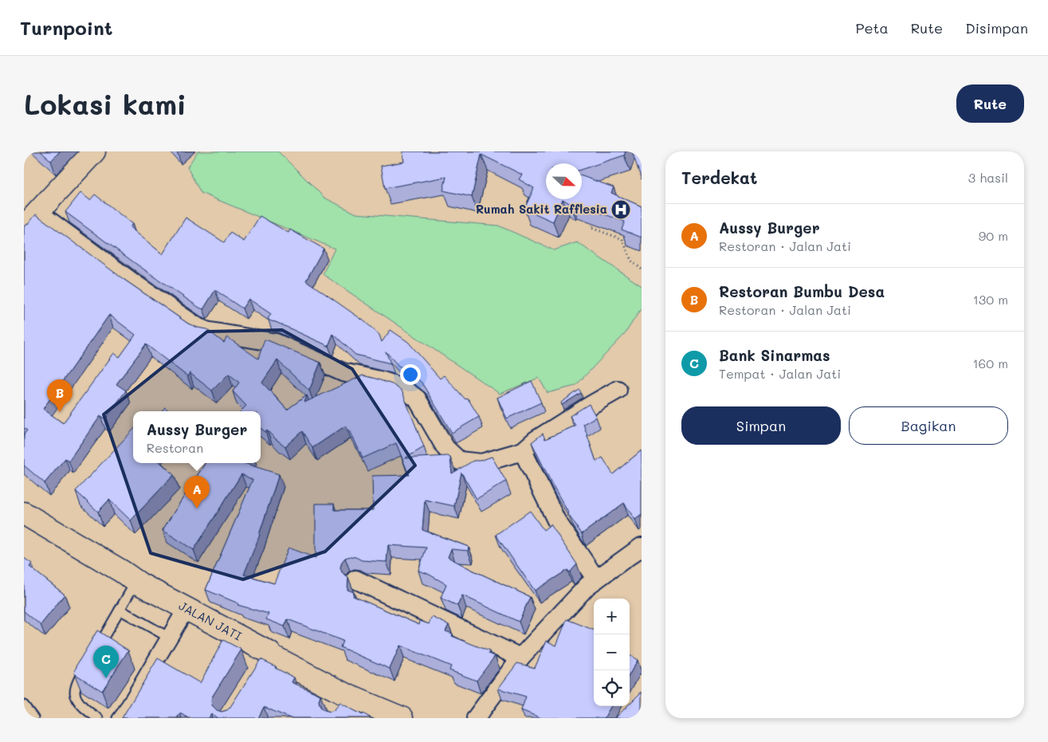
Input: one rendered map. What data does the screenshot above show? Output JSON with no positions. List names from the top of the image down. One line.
{"streets":{"street":["JALAN JATI"]},"places":{"hospital":["Rumah Sakit Rafflesia"]},"north":"right","page":{"header":"Turnpoint","nav":["Peta","Rute","Disimpan"],"buttons":["Rute",["Simpan","Bagikan"]],"title":"Lokasi kami","heading":["Terdekat","3 hasil"],"list":[{"mark":"A","name":"Aussy Burger","note":"Restoran · Jalan Jati","value":"90 m"},{"mark":"B","name":"Restoran Bumbu Desa","note":"Restoran · Jalan Jati","value":"130 m"},{"mark":"C","name":"Bank Sinarmas","note":"Tempat · Jalan Jati","value":"160 m"}],"pins":["B","A","C"],"popup":["Aussy Burger","Restoran"],"map_buttons":["+","−"]}}
